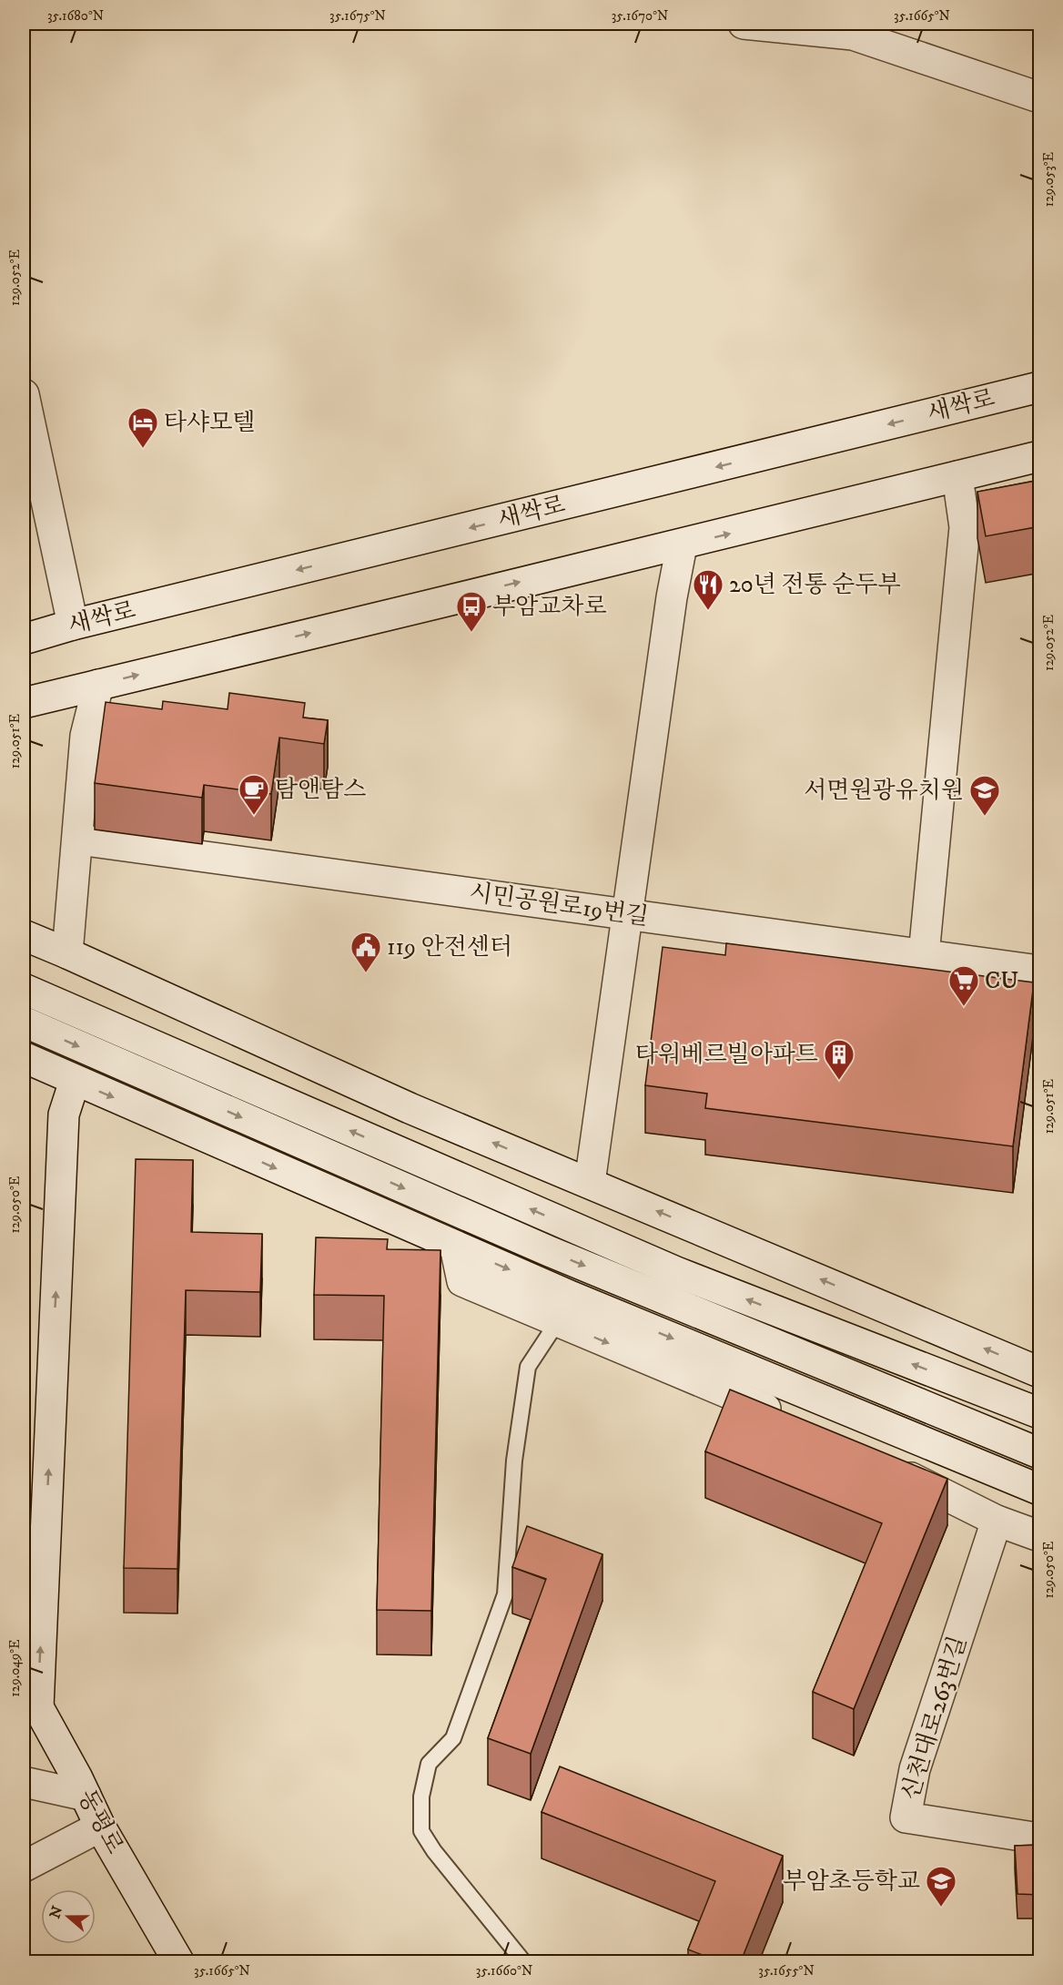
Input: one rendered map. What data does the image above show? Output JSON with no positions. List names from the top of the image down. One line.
{"streets":{"main road":["새싹로","시민공원로19번길","신천대로263번길","동평로"]},"places":{"hotel":["타샤모텔"],"restaurant":["20년 전통 순두부"],"bus stop":["부암교차로"],"cafe":["탐앤탐스"],"school or university":["서면원광유치원","부암초등학교"],"public building":["119 안전센터"],"supermarket":["CU"],"building":["타워베르빌아파트"]},"north":"left","coordinates":["35.1680°N","35.1675°N","35.1670°N","35.1665°N","129.053°E","129.052°E","129.051°E","129.050°E","129.049°E","35.1660°N","35.1655°N"]}
